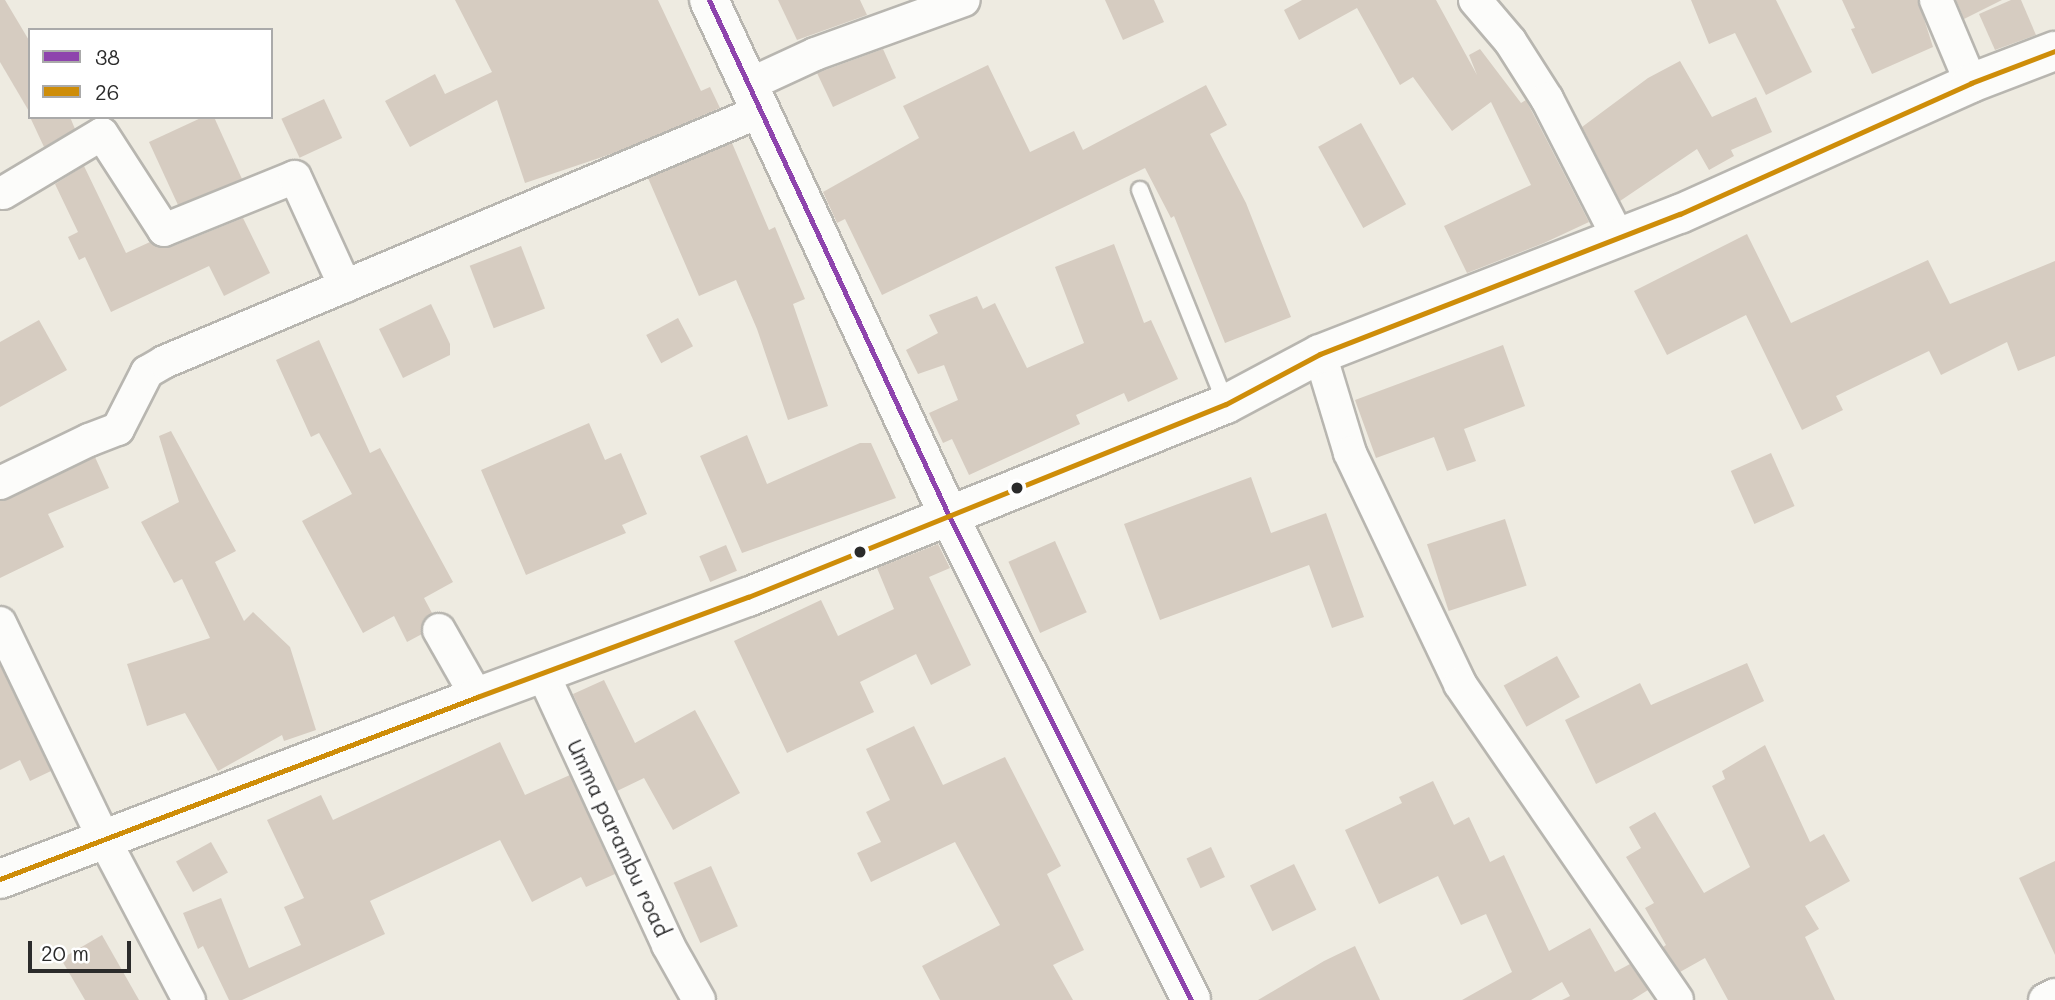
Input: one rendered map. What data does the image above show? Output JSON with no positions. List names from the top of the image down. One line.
{"streets":{"street":["Umma parambu road"]},"lines":["transit line 38","transit line 26"],"legend":["38","26"],"scale_bar":"20 m"}
